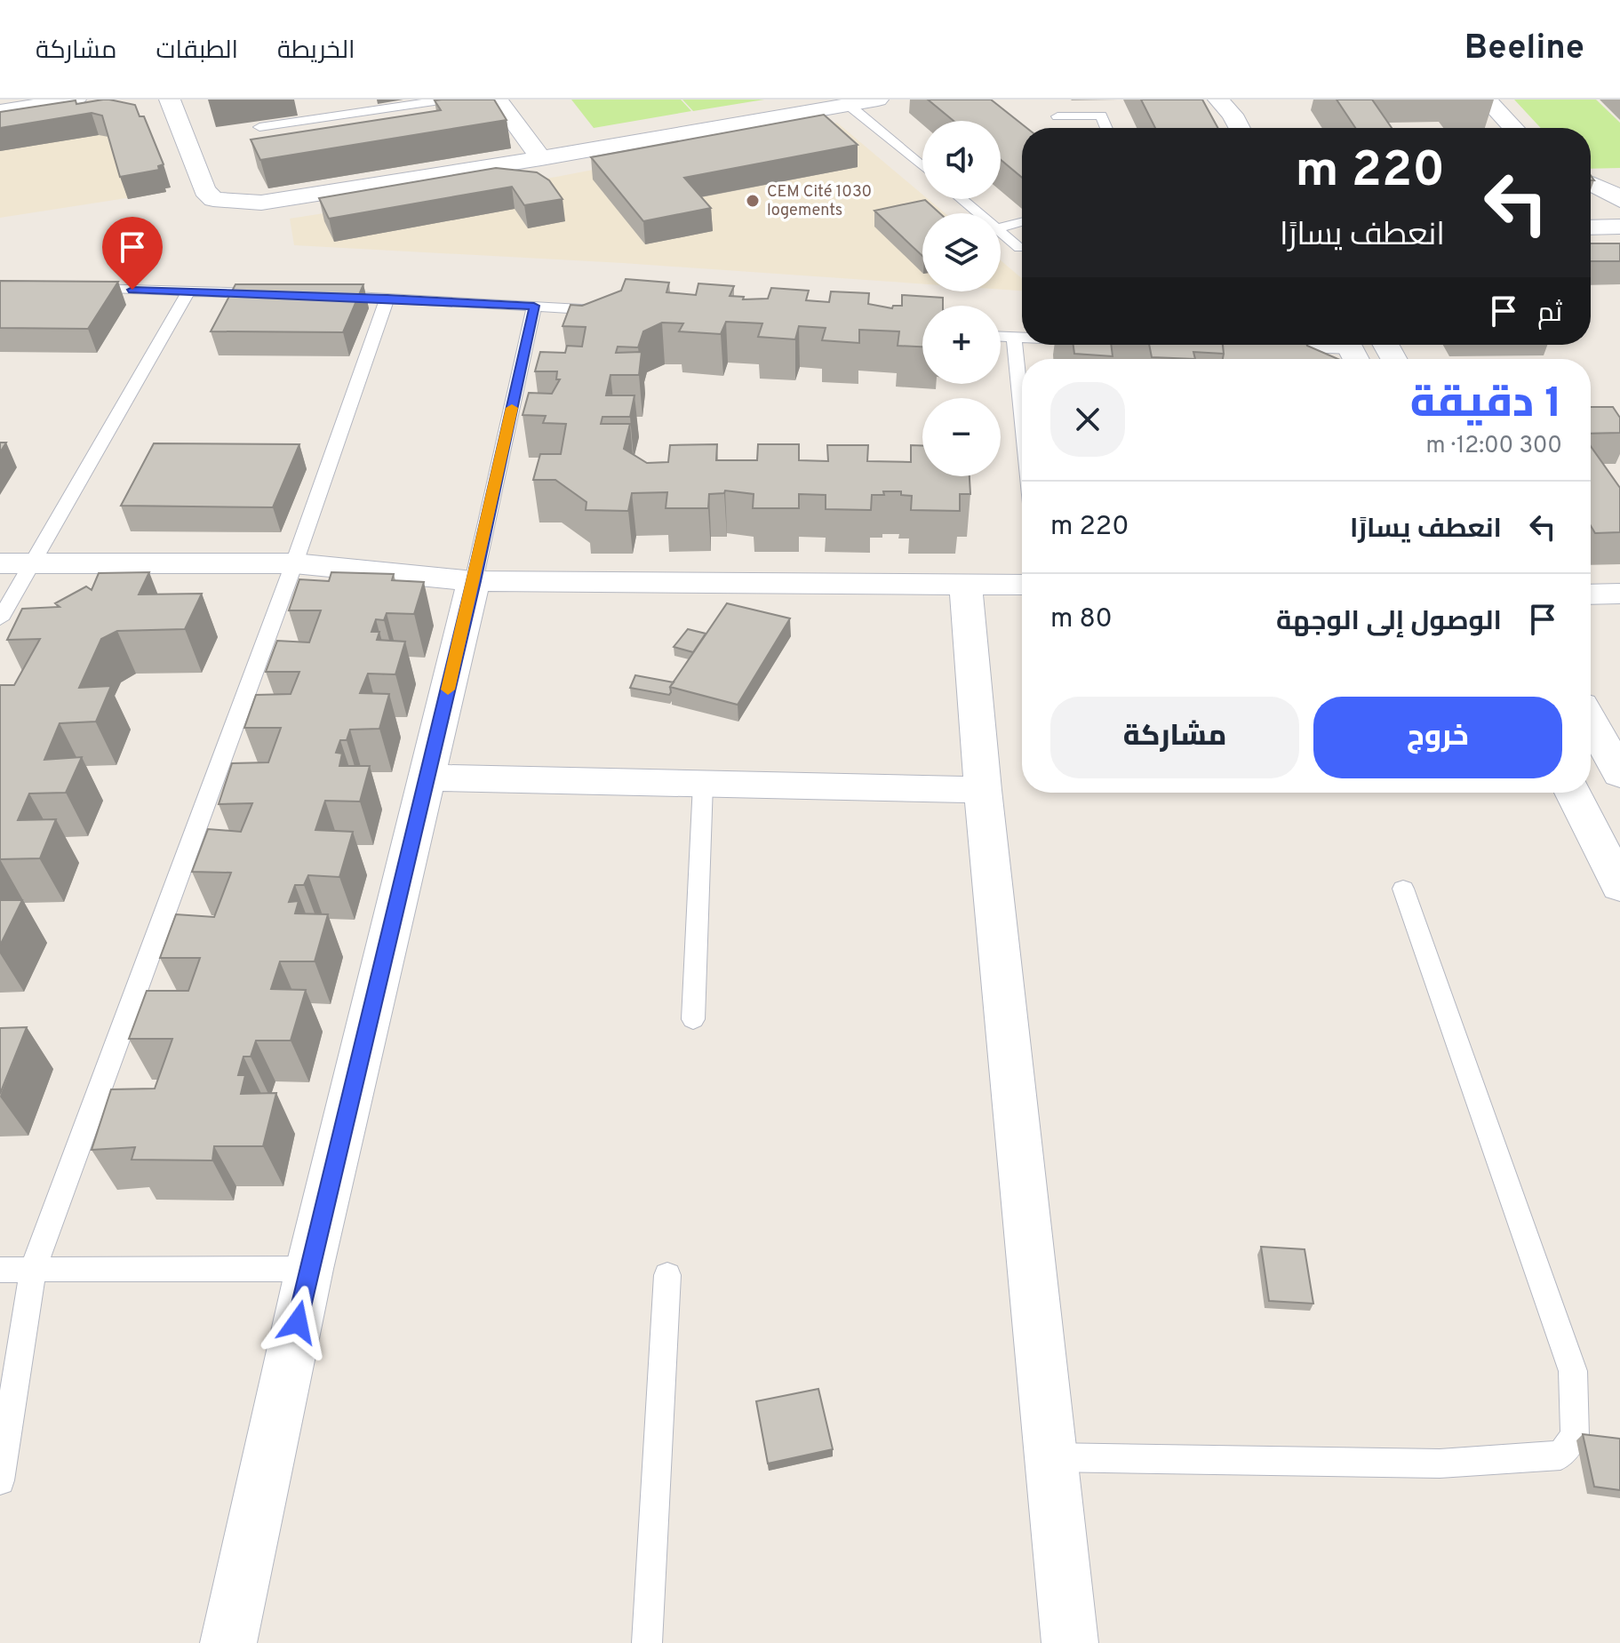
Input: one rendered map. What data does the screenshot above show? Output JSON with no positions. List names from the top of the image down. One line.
{"places":["CEM Cité 1030 logements"],"page":{"header":"Beeline","nav":["الخريطة","الطبقات","مشاركة"],"map_buttons":["+","−"],"turn":["220 m","انعطف يسارًا"],"then":"ثم","heading":["1 دقيقة","300 m · 12:00"],"list":[{"name":"انعطف يسارًا","value":"220 m"},{"name":"الوصول إلى الوجهة","value":"80 m"}],"buttons":["خروج","مشاركة"]}}
